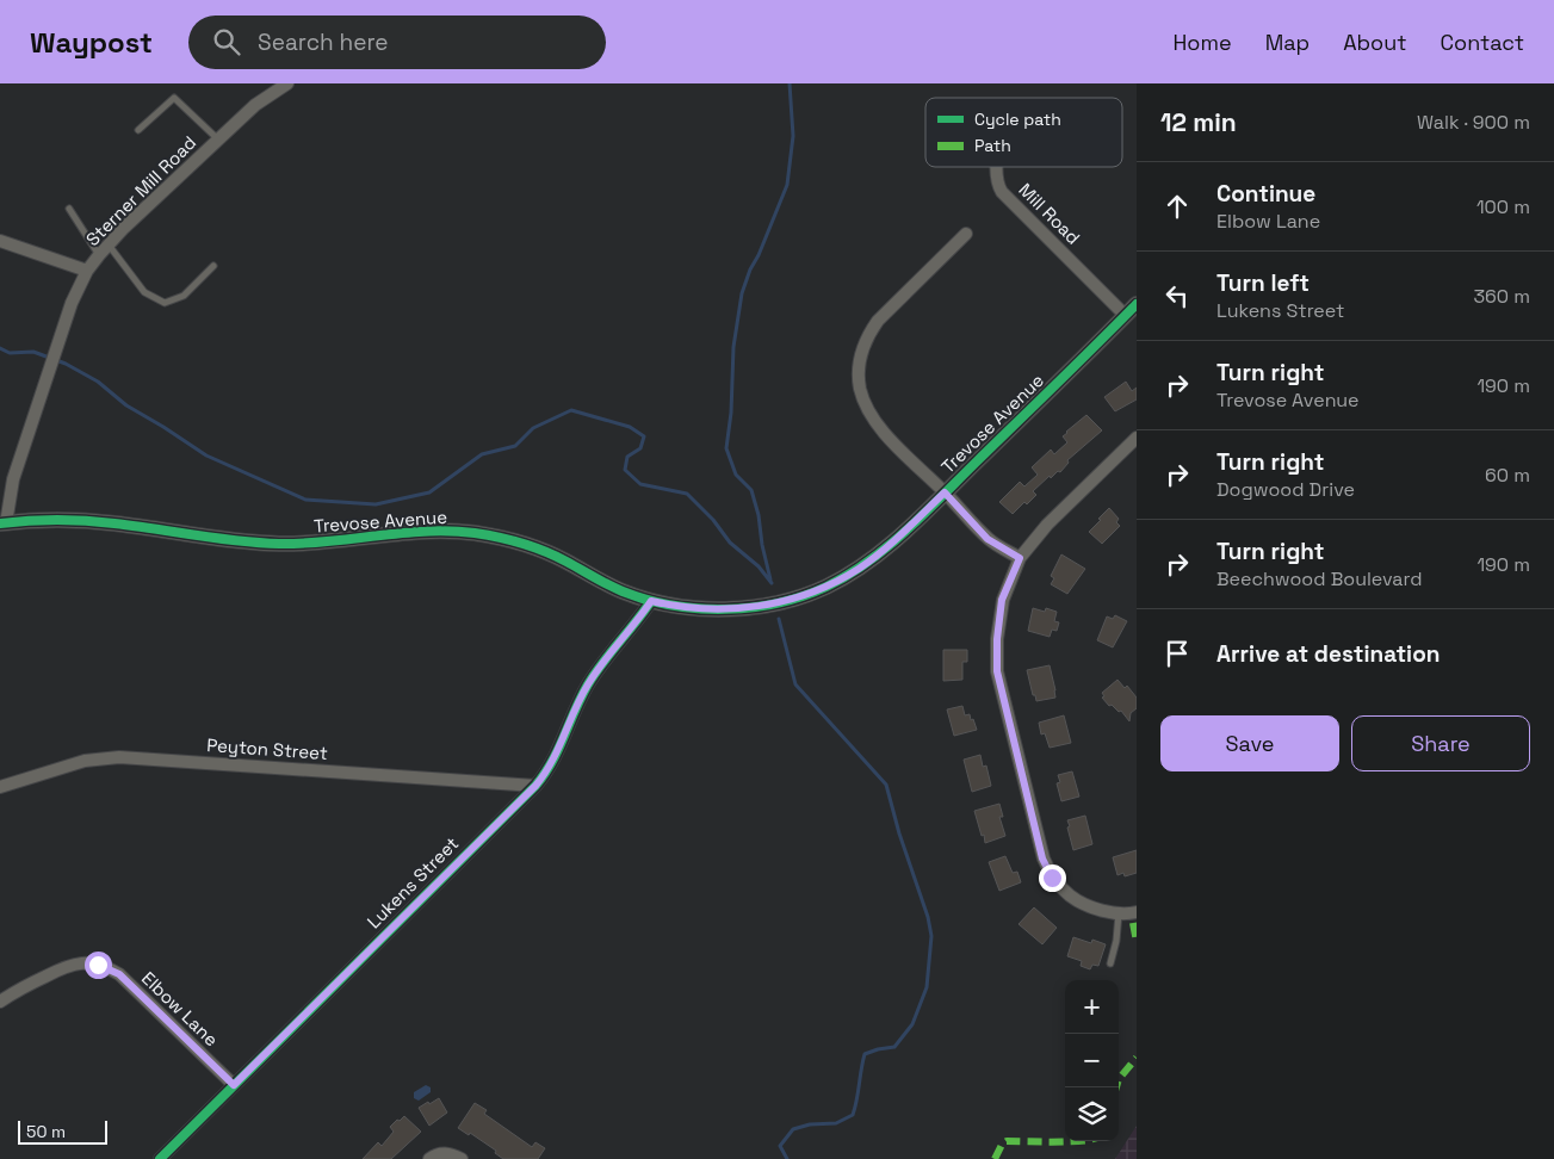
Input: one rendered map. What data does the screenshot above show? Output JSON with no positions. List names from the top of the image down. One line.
{"streets":{"street":["Sterner Mill Road","Mill Road","Trevose Avenue","Peyton Street","Lukens Street","Elbow Lane"]},"crossings":[["Sterner Mill Road","Trevose Avenue"],["Mill Road","Trevose Avenue"],["Trevose Avenue","Lukens Street"],["Peyton Street","Lukens Street"],["Lukens Street","Elbow Lane"]],"legend":["Cycle path","Path"],"scale_bar":"50 m","page":{"header":"Waypost","search":"Search here","nav":["Home","Map","About","Contact"],"heading":["12 min","Walk · 900 m"],"list":[["Continue","Elbow Lane","100 m"],["Turn left","Lukens Street","360 m"],["Turn right","Trevose Avenue","190 m"],["Turn right","Dogwood Drive","60 m"],["Turn right","Beechwood Boulevard","190 m"],"Arrive at destination"],"buttons":["Save","Share"],"map_buttons":["+","−"],"scale":"50 m"}}
